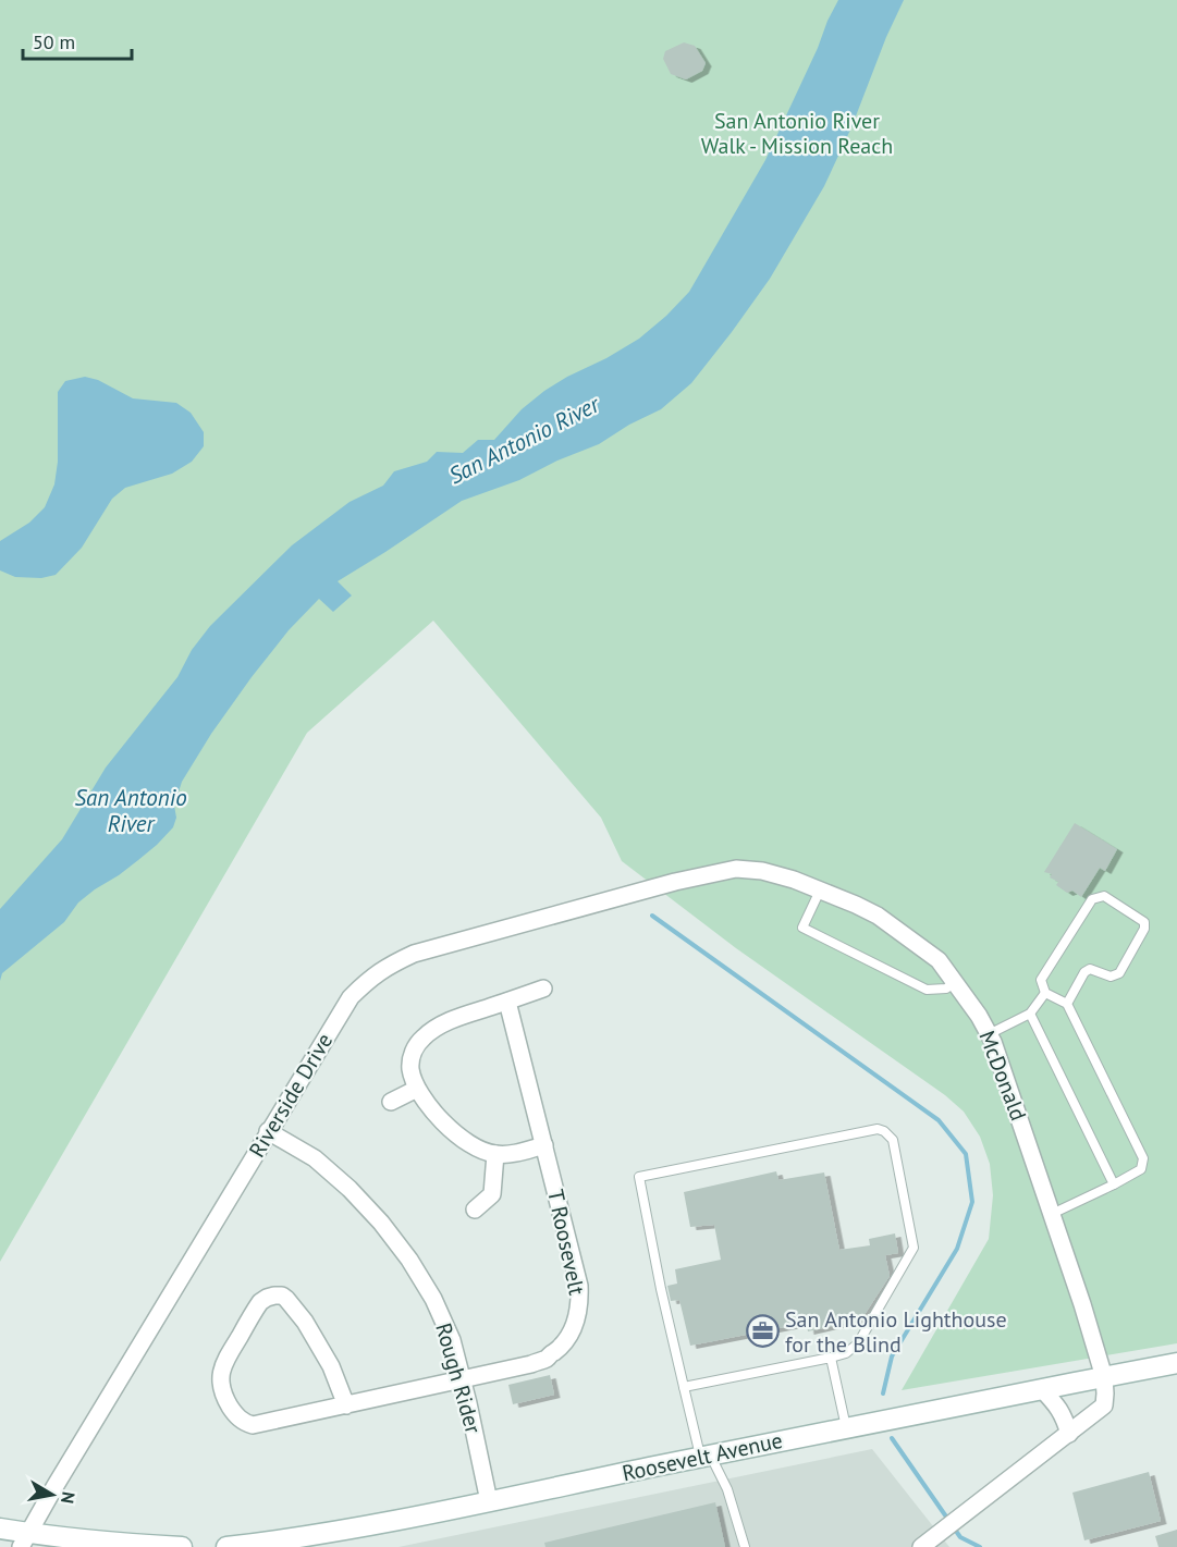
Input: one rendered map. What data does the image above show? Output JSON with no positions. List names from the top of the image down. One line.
{"streets":{"main road":["Roosevelt Avenue"],"street":["McDonald","Riverside Drive","T Roosevelt","Rough Rider"]},"crossings":[["McDonald","Riverside Drive"],["McDonald","Roosevelt Avenue"],["Riverside Drive","Rough Rider"],["T Roosevelt","Rough Rider"],["Rough Rider","Roosevelt Avenue"]],"water":["San Antonio River"],"parks":["San Antonio River Walk - Mission Reach"],"places":{"office":["San Antonio Lighthouse for the Blind"]},"scale_bar":"50 m","north":"right"}
